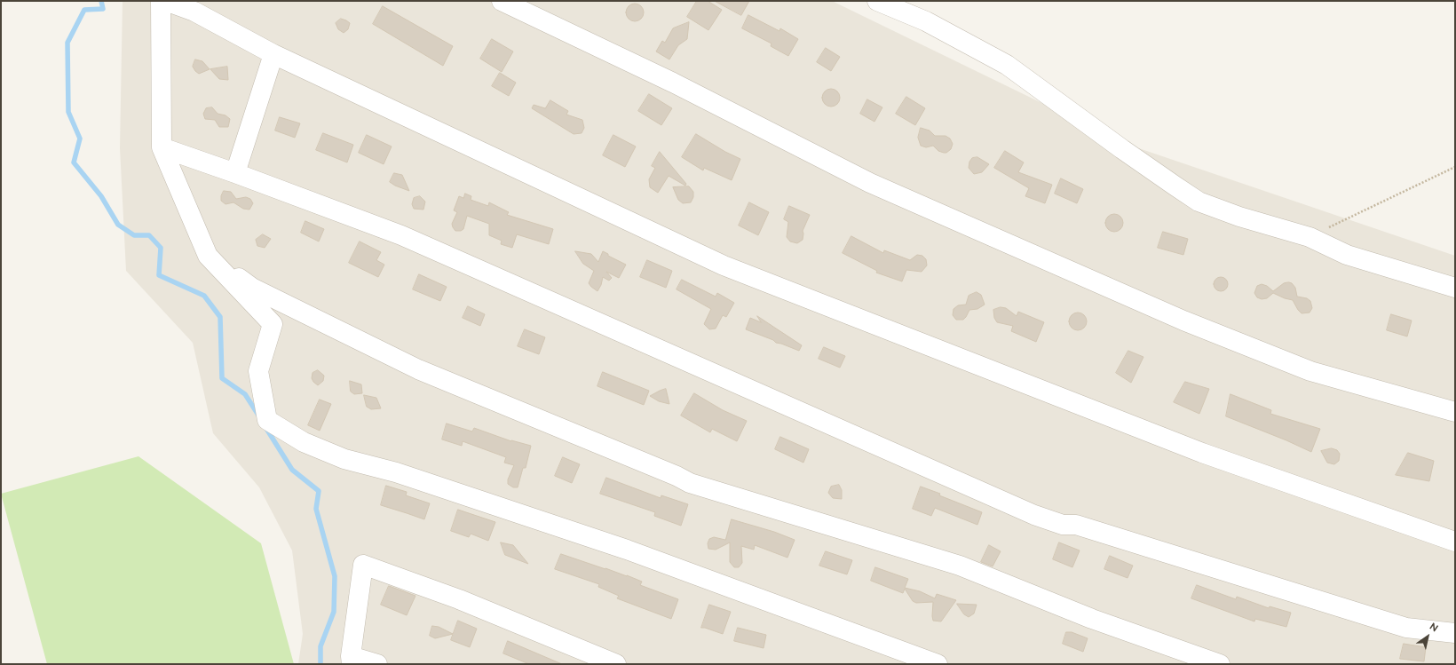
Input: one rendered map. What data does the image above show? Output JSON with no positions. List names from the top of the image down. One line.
{"north":"top right"}
